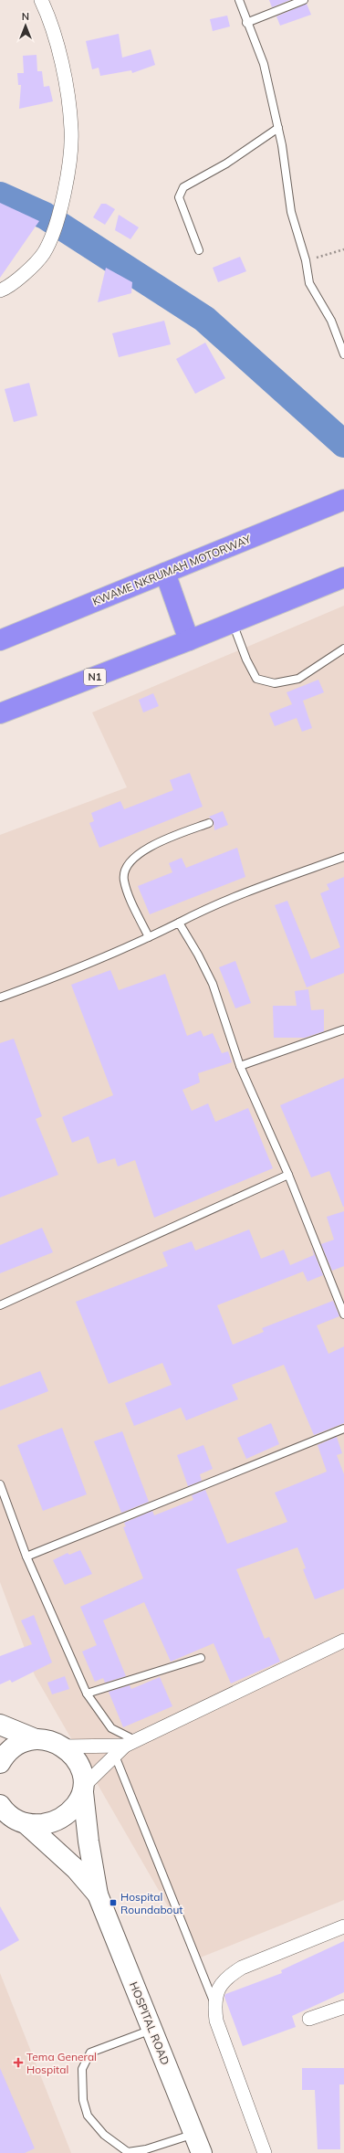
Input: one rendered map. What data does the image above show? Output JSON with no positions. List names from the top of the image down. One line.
{"streets":{"highway":["KWAME NKRUMAH MOTORWAY","N1"],"main road":["HOSPITAL ROAD"]},"places":{"transit":["Hospital Roundabout"],"health":["Tema General Hospital"]},"north":"top"}
